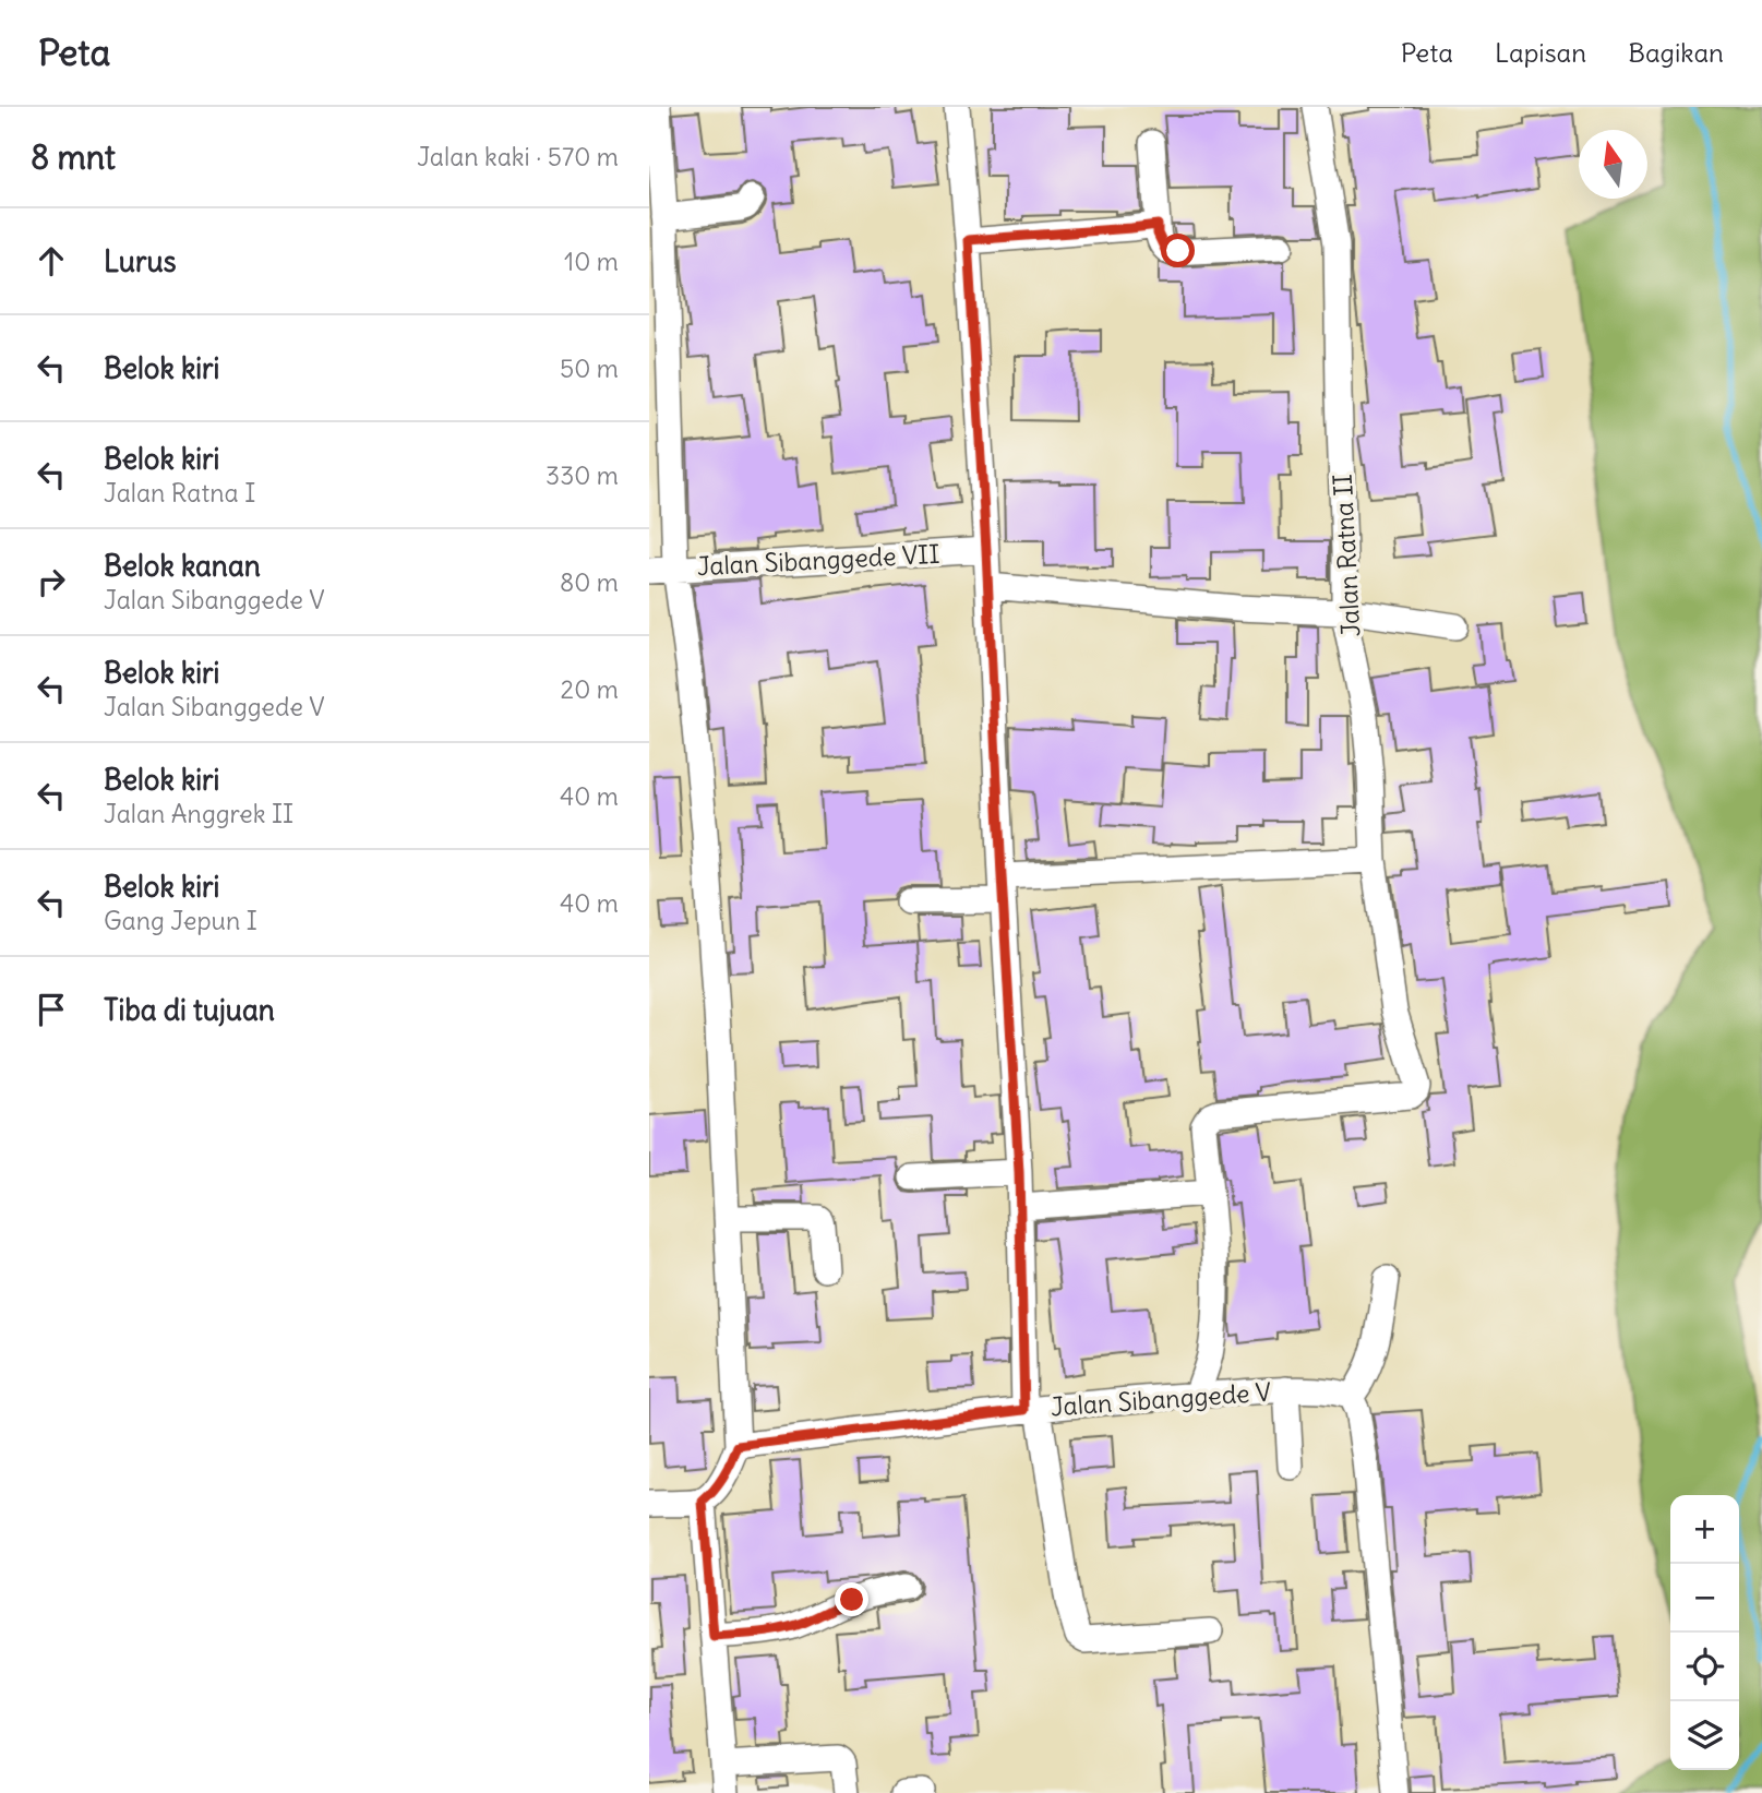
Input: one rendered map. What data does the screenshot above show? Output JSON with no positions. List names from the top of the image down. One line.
{"streets":{"street":["Jalan Ratna II","Jalan Sibanggede VII","Jalan Sibanggede V"]},"north":"top","page":{"header":"Peta","nav":["Peta","Lapisan","Bagikan"],"heading":["8 mnt","Jalan kaki · 570 m"],"list":[["Lurus","10 m"],["Belok kiri","50 m"],["Belok kiri","Jalan Ratna I","330 m"],["Belok kanan","Jalan Sibanggede V","80 m"],["Belok kiri","Jalan Sibanggede V","20 m"],["Belok kiri","Jalan Anggrek II","40 m"],["Belok kiri","Gang Jepun I","40 m"],"Tiba di tujuan"],"map_buttons":["+","−"]}}
